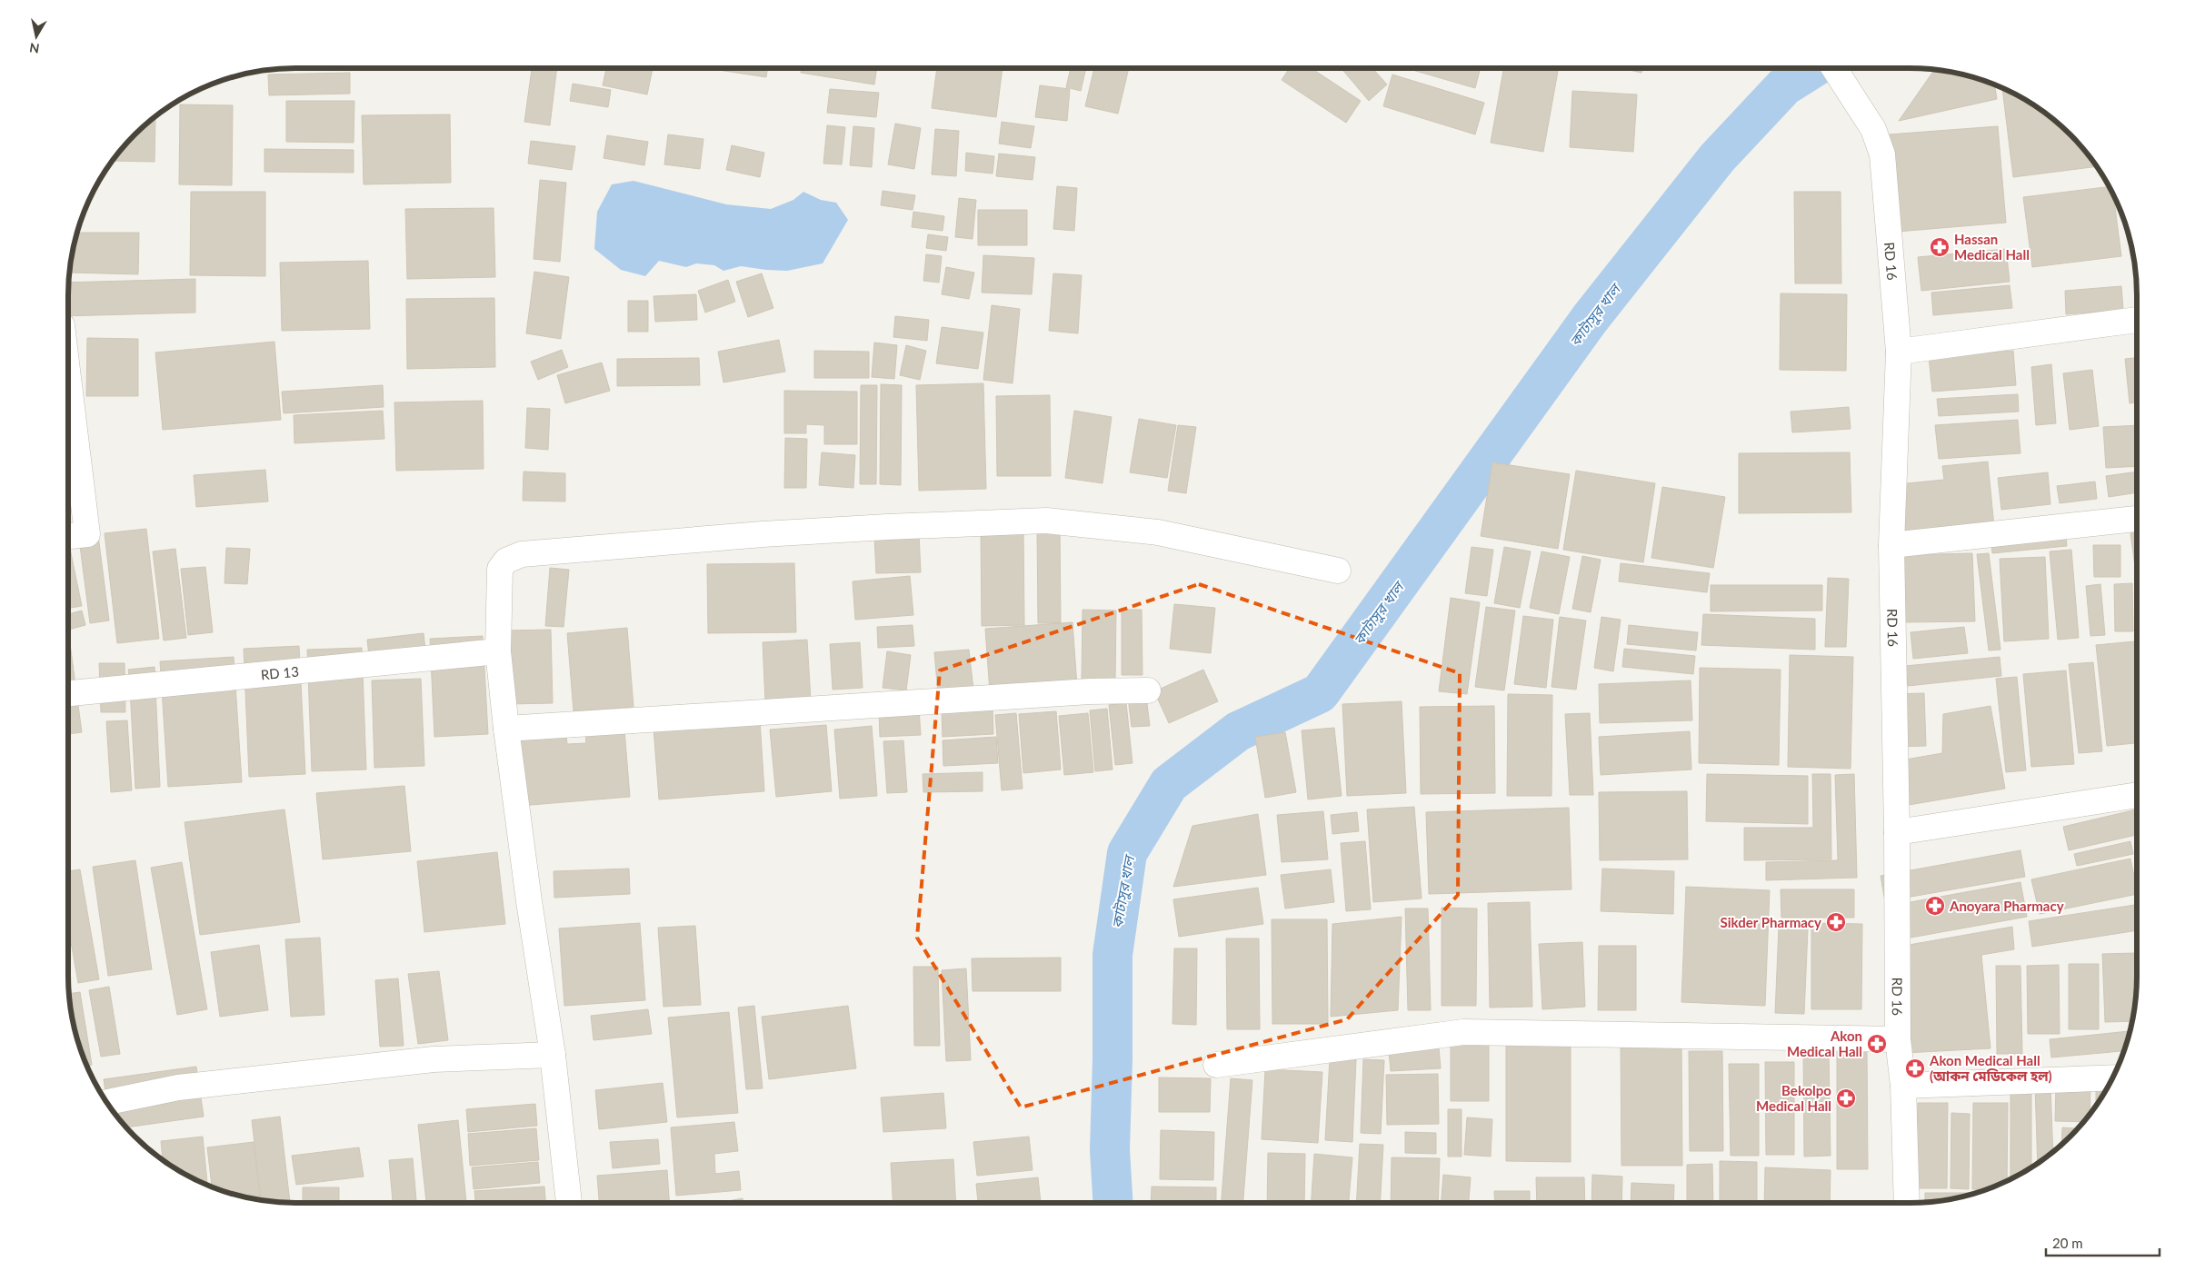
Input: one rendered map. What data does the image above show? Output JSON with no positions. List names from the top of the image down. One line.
{"streets":{"street":["RD 16","RD 13"]},"water":["কাটাসুর খাল"],"places":{"pharmacy":["Hassan Medical Hall","Anoyara Pharmacy","Sikder Pharmacy","Akon Medical Hall","Akon Medical Hall (আকন মেডিকেল হল)","Bekolpo Medical Hall"]},"scale_bar":"20 m","north":"bottom"}
